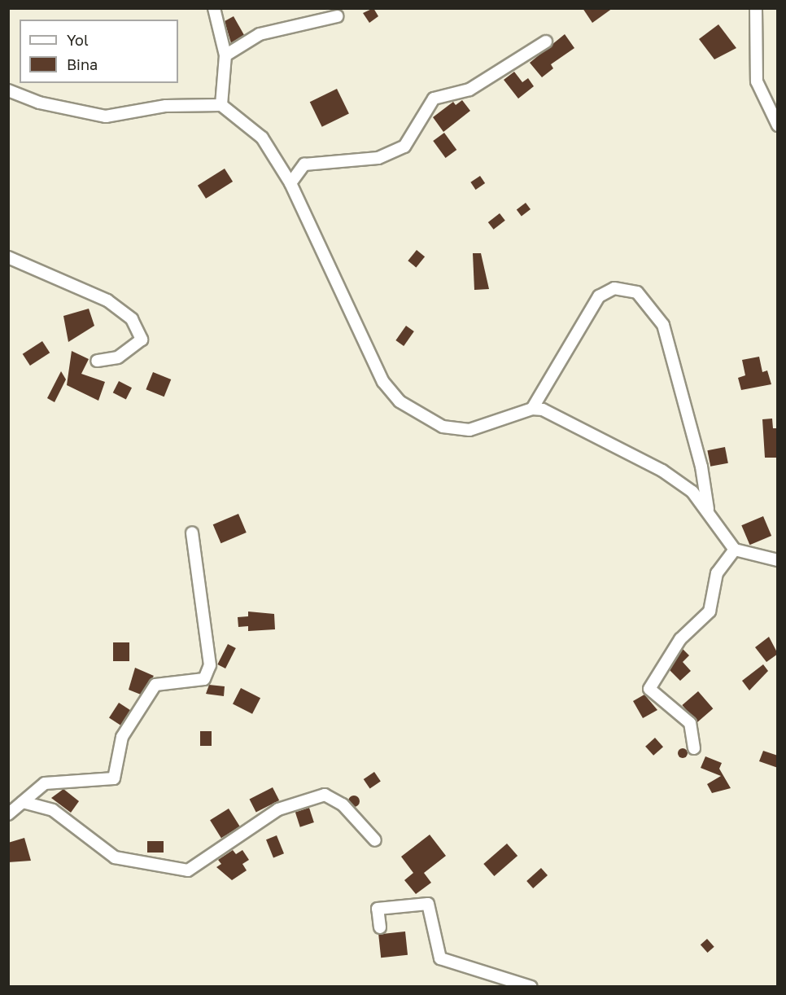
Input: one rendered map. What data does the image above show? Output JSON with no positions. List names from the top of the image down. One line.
{"legend":["Yol","Bina"]}
